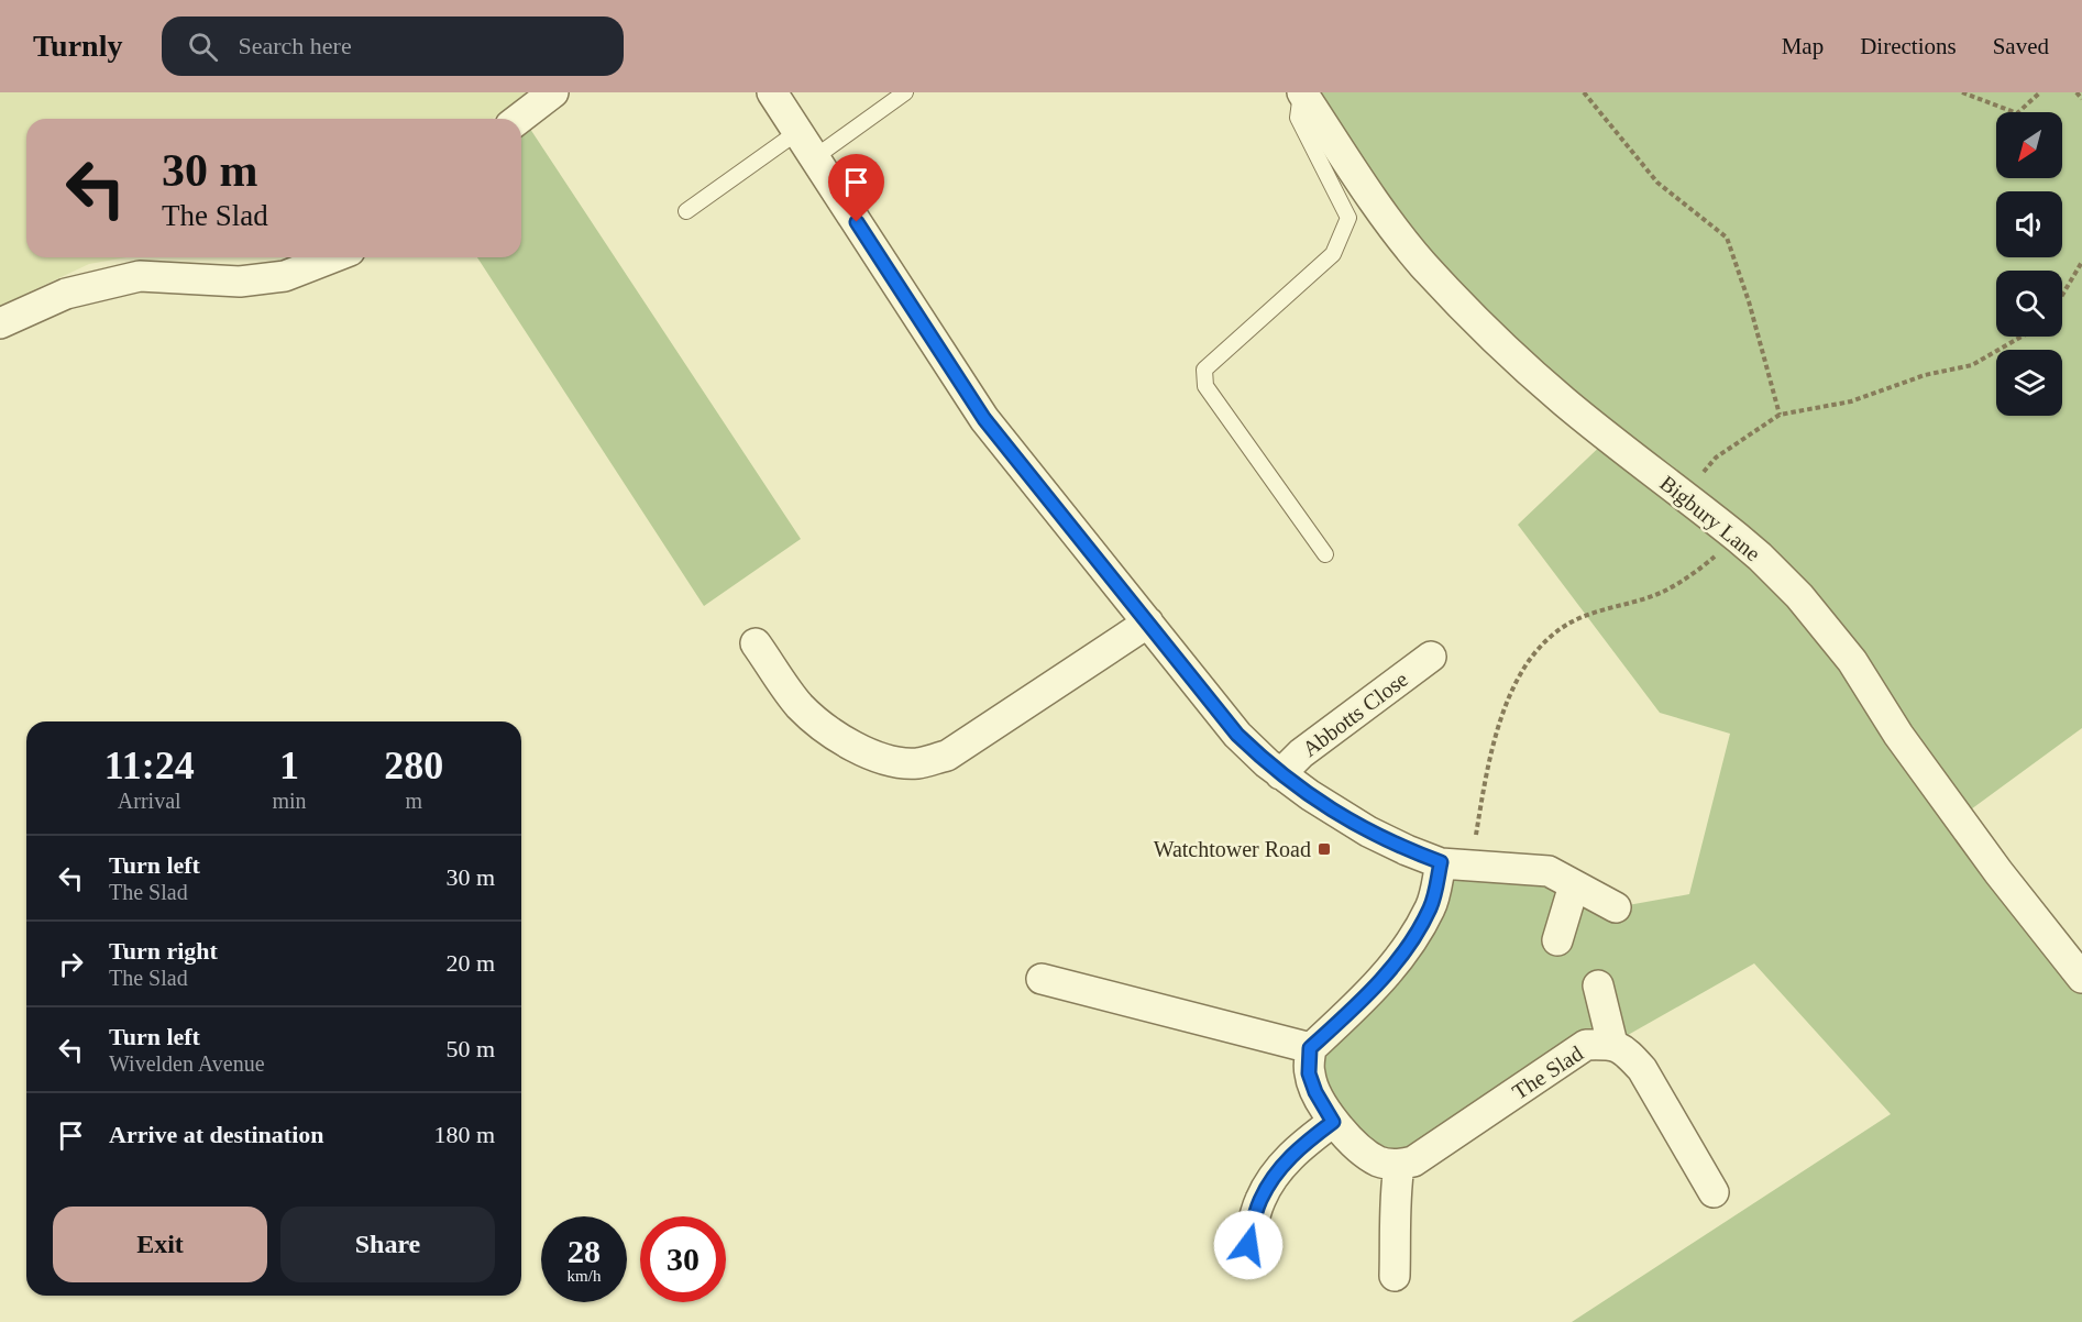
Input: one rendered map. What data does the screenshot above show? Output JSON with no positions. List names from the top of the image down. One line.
{"streets":{"street":["Bigbury Lane","Abbotts Close","The Slad"]},"places":{"transit":["Watchtower Road"]},"north":"bottom left","page":{"header":"Turnly","search":"Search here","nav":["Map","Directions","Saved"],"turn":["30 m","The Slad"],"eta":["11:24","Arrival","1","min","280","m"],"list":[{"name":"Turn left","note":"The Slad","value":"30 m"},{"name":"Turn right","note":"The Slad","value":"20 m"},{"name":"Turn left","note":"Wivelden Avenue","value":"50 m"},{"name":"Arrive at destination","value":"180 m"}],"buttons":["Exit","Share"],"speed":"28 km/h","limit":"30"}}
